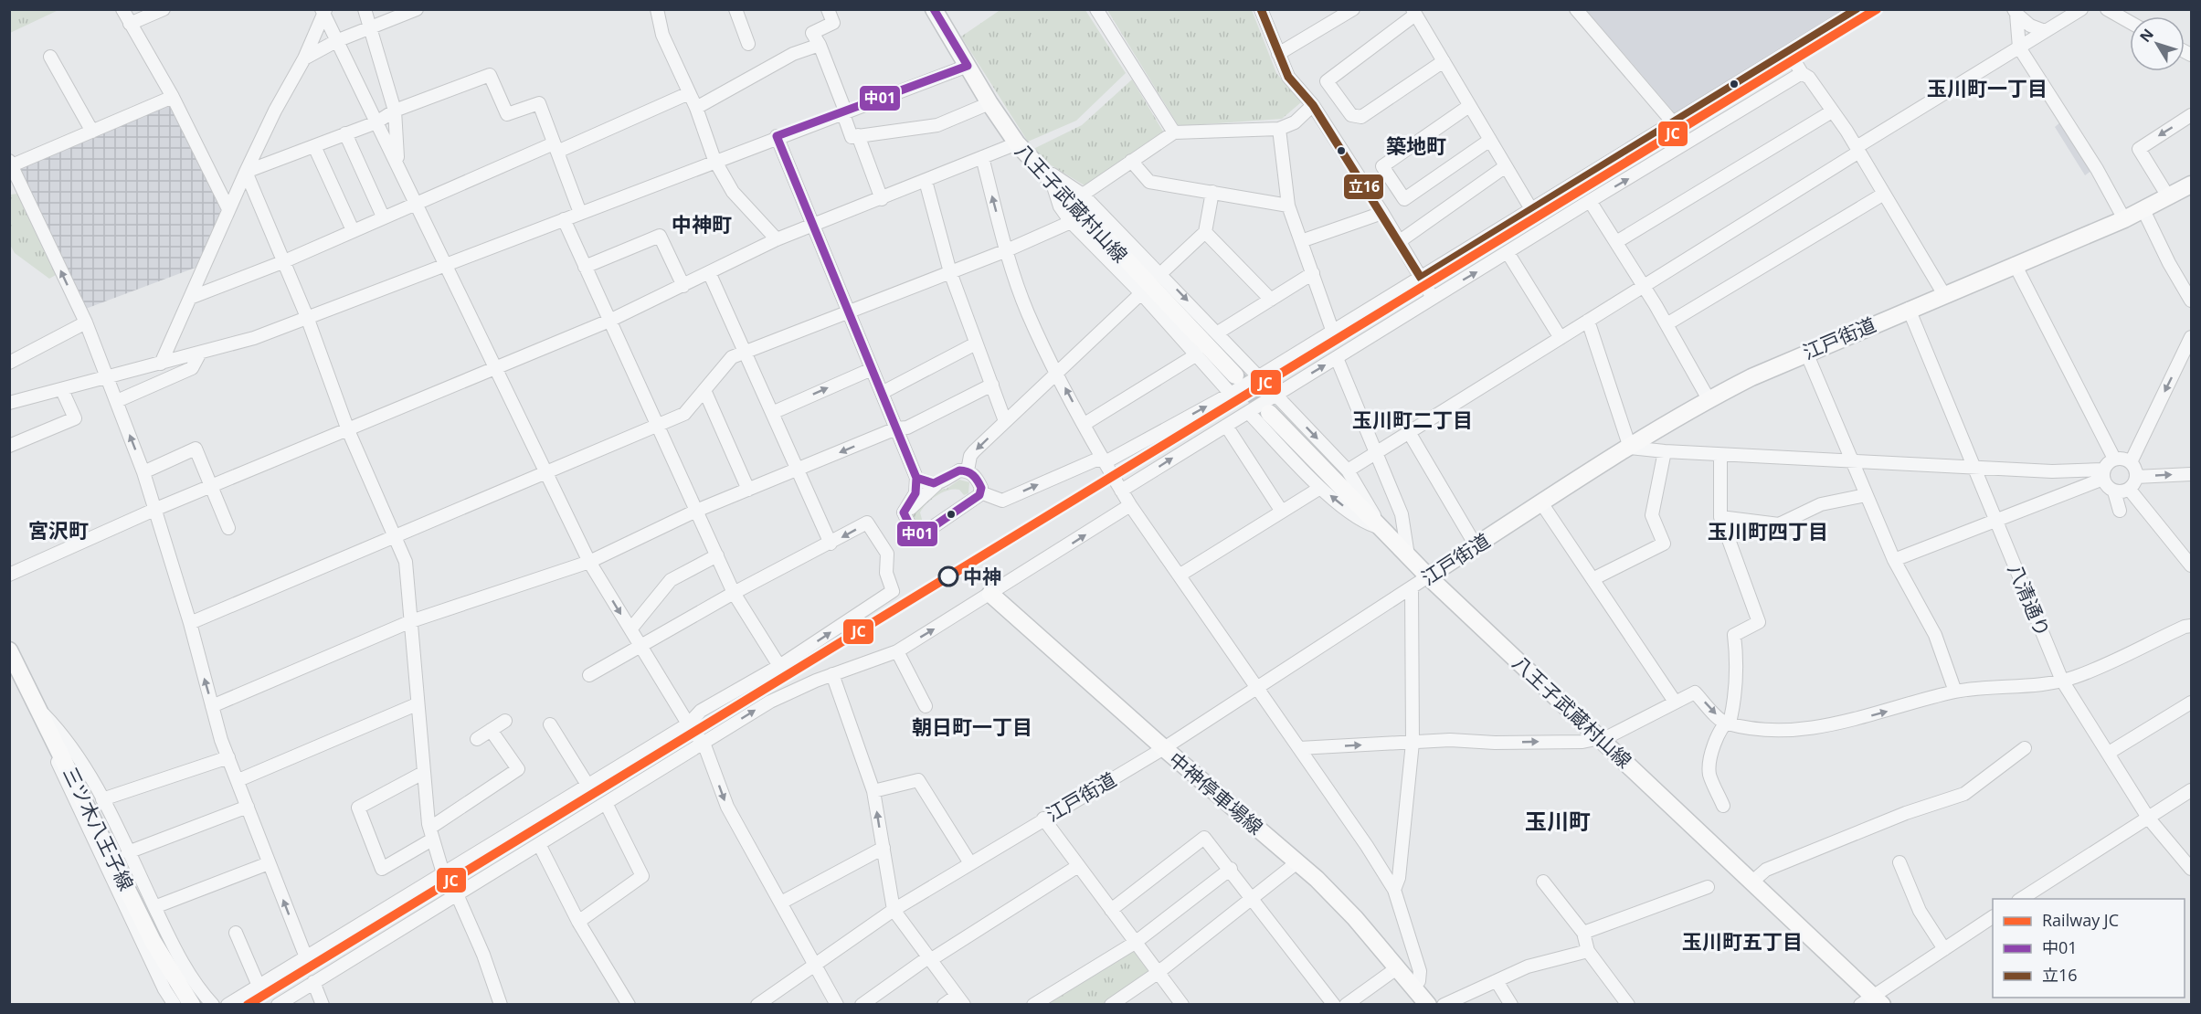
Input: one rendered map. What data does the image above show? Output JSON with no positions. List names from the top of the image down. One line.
{"streets":{"main road":["八王子武蔵村山線","江戸街道","中神停車場線","三ツ木八王子線"],"street":["八清通り"]},"crossings":[["八王子武蔵村山線","江戸街道"],["江戸街道","八清通り"],["江戸街道","中神停車場線"]],"districts":["玉川町一丁目","築地町","中神町","玉川町二丁目","宮沢町","玉川町四丁目","朝日町一丁目","玉川町","玉川町五丁目"],"places":["中神"],"lines":["rail line JC","transit line 中01","transit line 立16"],"legend":["Railway JC","中01","立16"],"north":"top left"}
